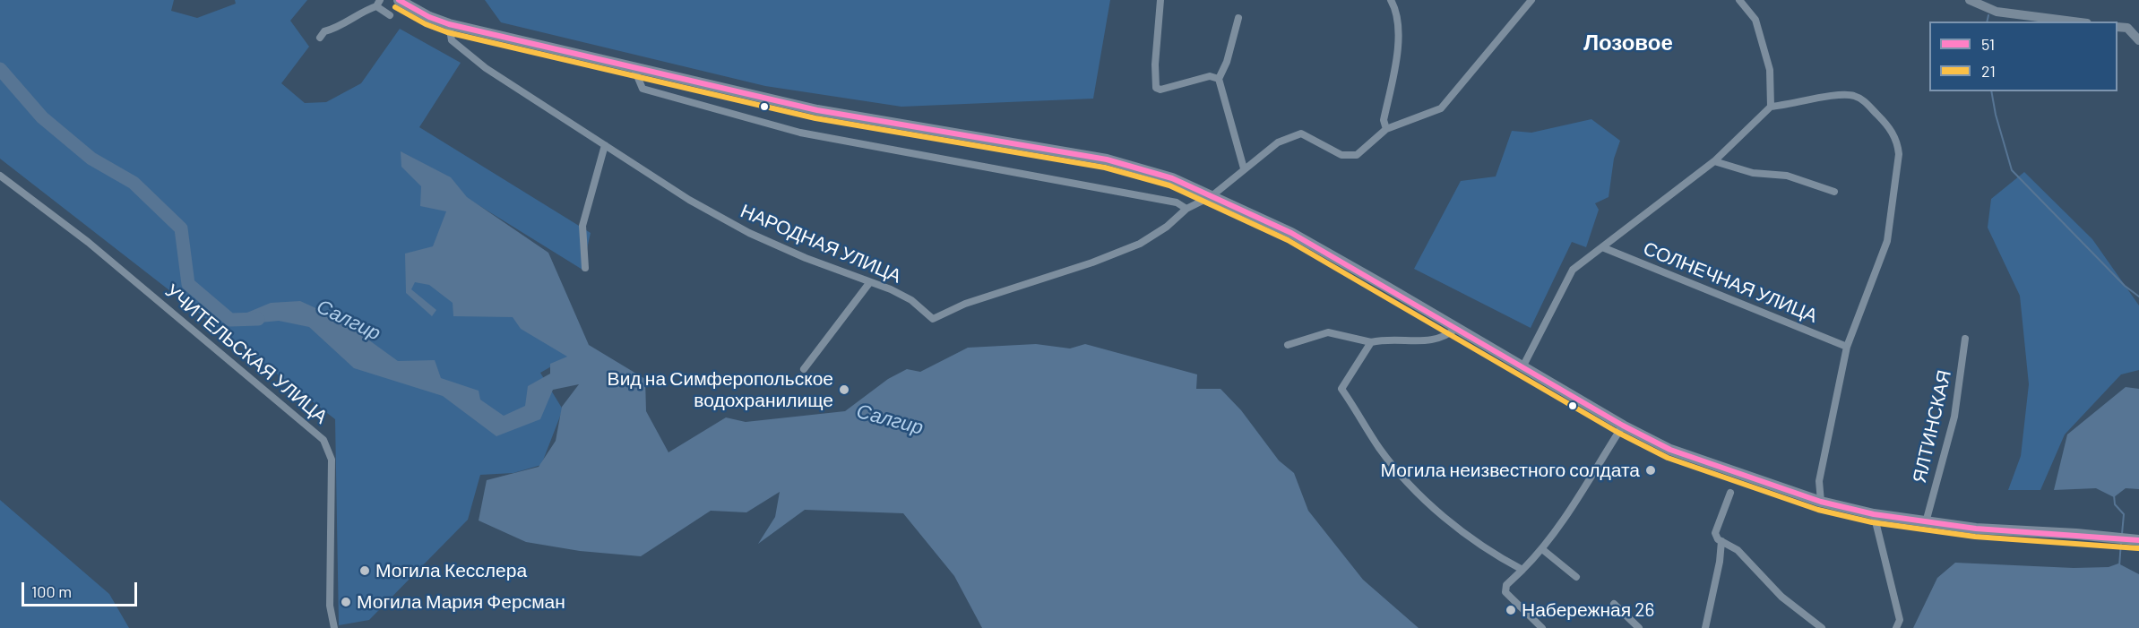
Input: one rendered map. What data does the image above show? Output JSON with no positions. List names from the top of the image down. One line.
{"streets":{"street":["НАРОДНАЯ УЛИЦА","СОЛНЕЧНАЯ УЛИЦА","УЧИТЕЛЬСКАЯ УЛИЦА","ЯЛТИНСКАЯ"]},"districts":["Лозовое"],"water":["Салгир"],"places":["Вид на Симферопольское водохранилище","Могила неизвестного солдата","Могила Кесслера","Могила Мария Ферсман","Набережная 26"],"lines":["transit line 51","transit line 21"],"legend":["51","21"],"scale_bar":"100 m"}
